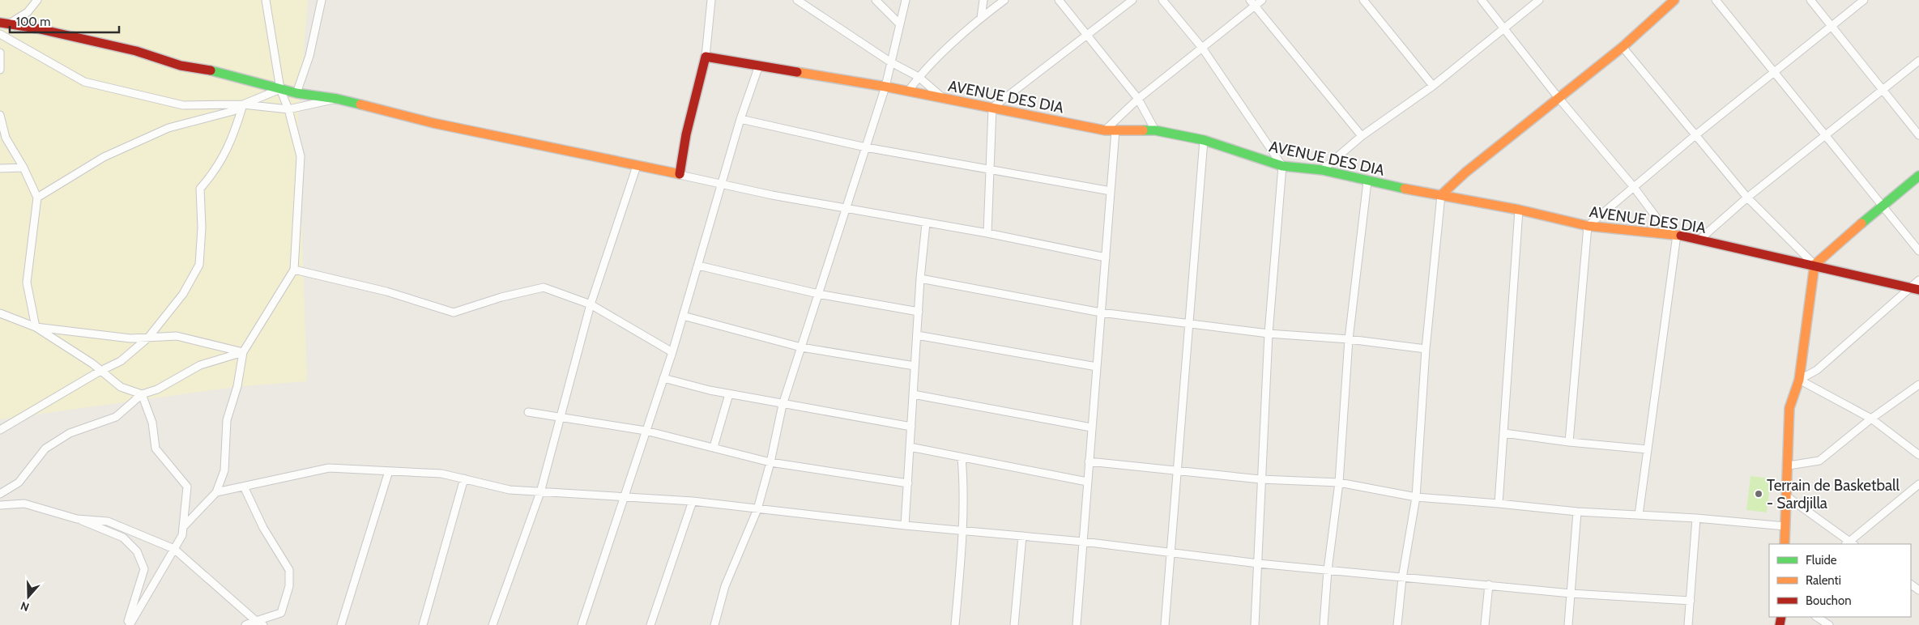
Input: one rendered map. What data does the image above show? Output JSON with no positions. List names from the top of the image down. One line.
{"streets":{"street":["AVENUE DES DIA"]},"places":["Terrain de Basketball - Sardjilla"],"legend":["Fluide","Ralenti","Bouchon"],"scale_bar":"100 m","north":"bottom"}
